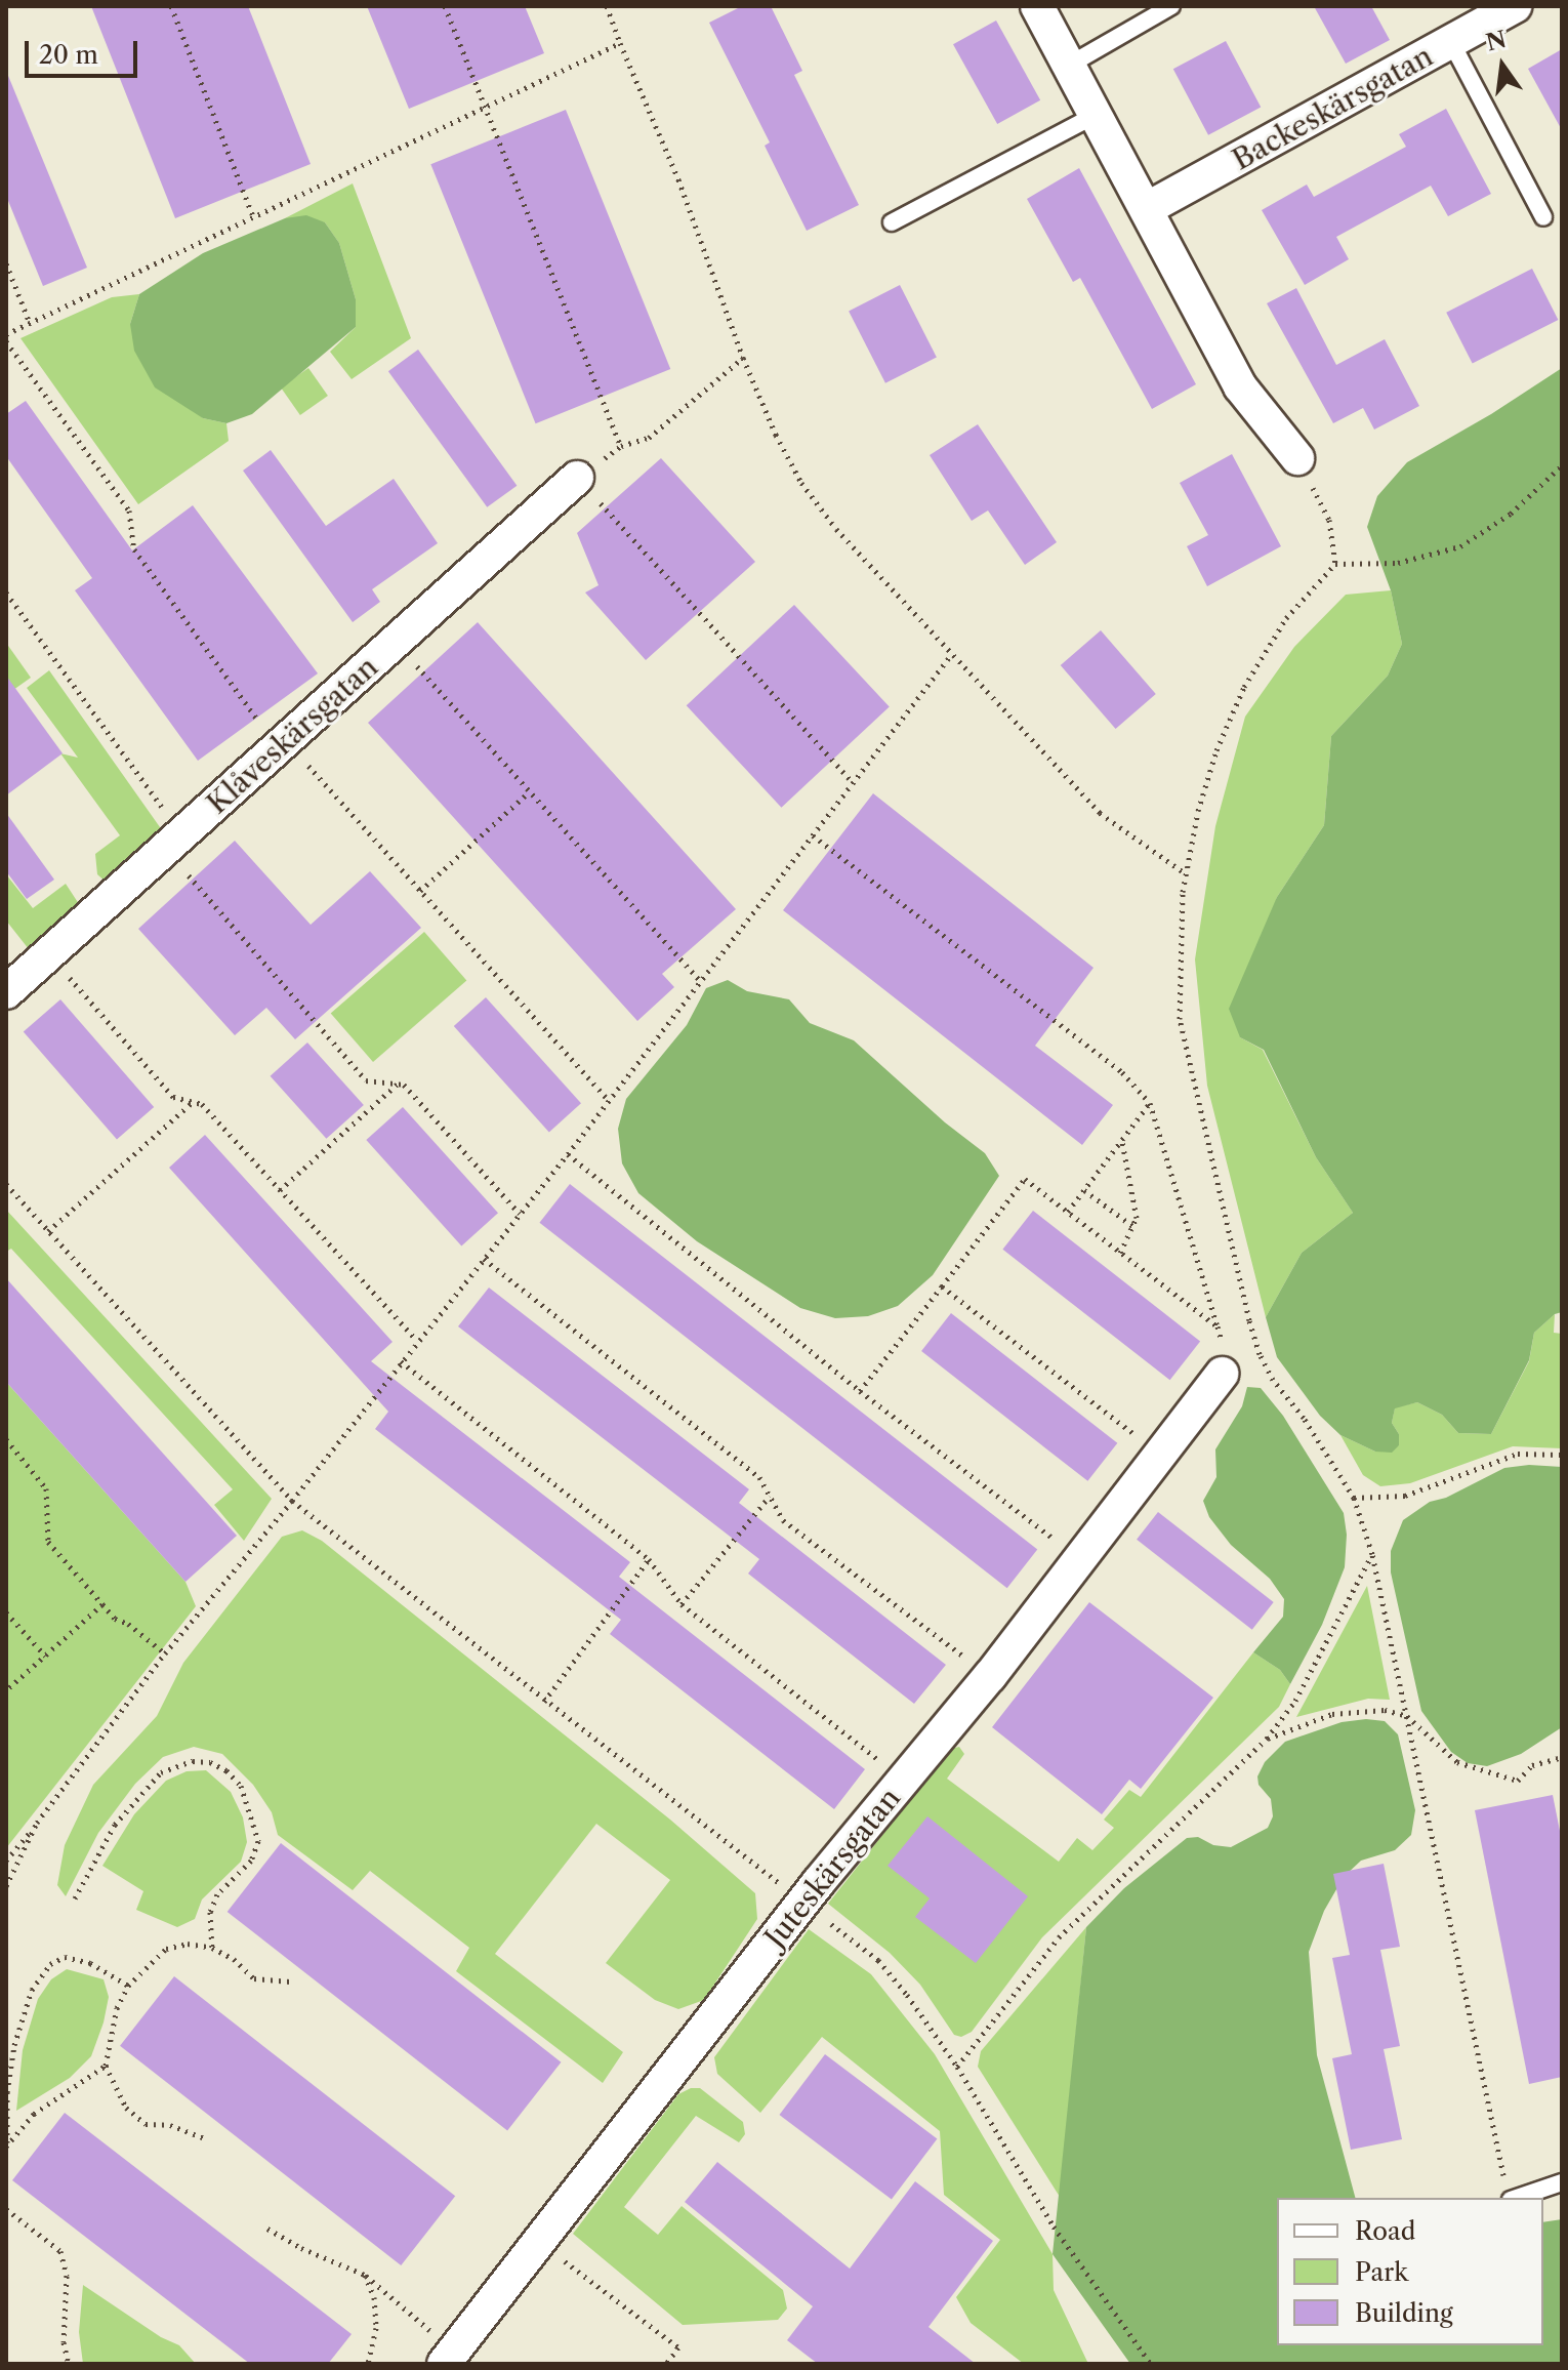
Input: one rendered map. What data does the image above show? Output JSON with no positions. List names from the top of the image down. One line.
{"streets":{"street":["Backeskärsgatan","Klåveskärsgatan","Juteskärsgatan"]},"legend":["Road","Park","Building"],"scale_bar":"20 m","north":"top"}
